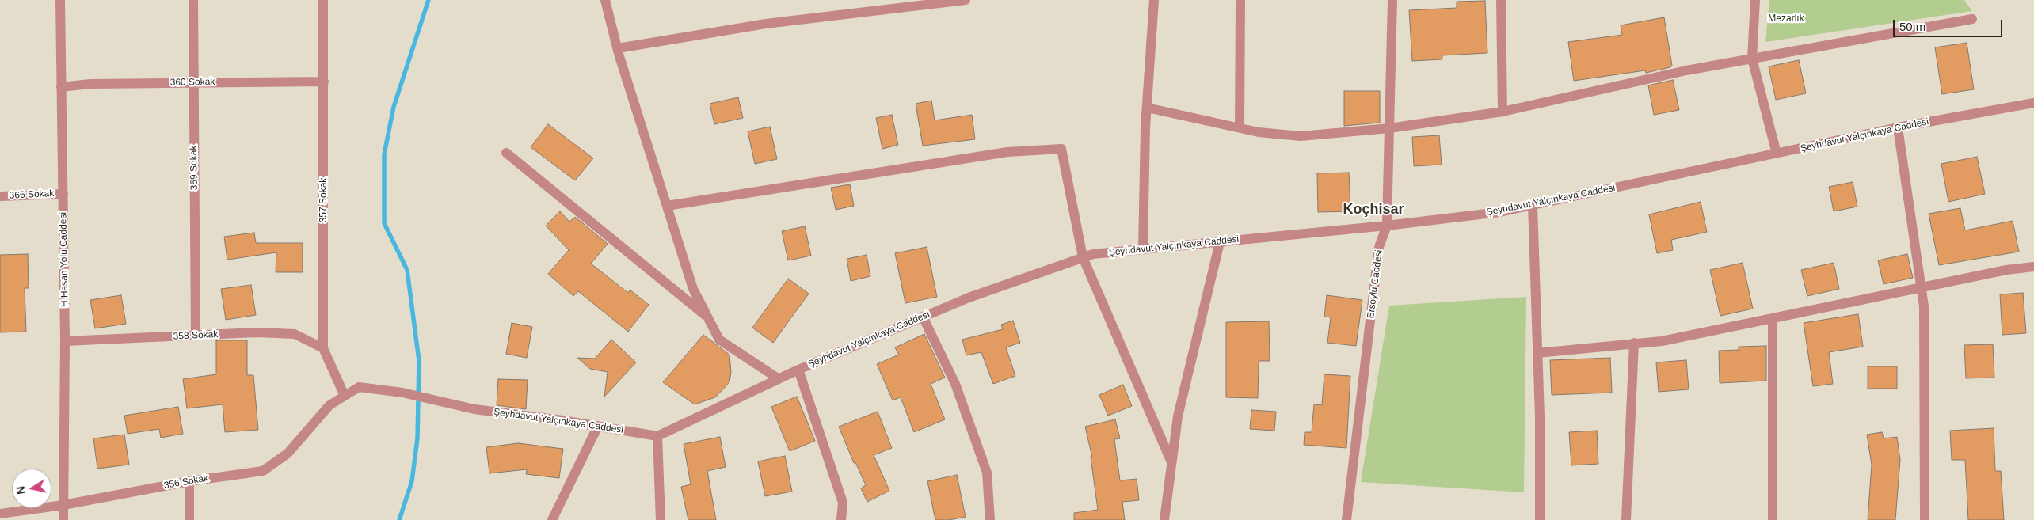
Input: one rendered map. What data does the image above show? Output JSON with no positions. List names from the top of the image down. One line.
{"streets":{"street":["360 Sokak","Şeyhdavut Yalçınkaya Caddesi","359 Sokak","366 Sokak","357 Sokak","H.Hasan Yolu Caddesi","Ersoylu Caddesi","358 Sokak","356 Sokak"]},"crossings":[["360 Sokak","359 Sokak"],["360 Sokak","357 Sokak"],["360 Sokak","H.Hasan Yolu Caddesi"],["Şeyhdavut Yalçınkaya Caddesi","357 Sokak"],["Şeyhdavut Yalçınkaya Caddesi","Ersoylu Caddesi"],["Şeyhdavut Yalçınkaya Caddesi","356 Sokak"],["359 Sokak","358 Sokak"],["366 Sokak","H.Hasan Yolu Caddesi"],["357 Sokak","358 Sokak"],["357 Sokak","356 Sokak"],["H.Hasan Yolu Caddesi","358 Sokak"],["H.Hasan Yolu Caddesi","356 Sokak"]],"districts":["Koçhisar"],"parks":["Mezarlık"],"scale_bar":"50 m","north":"left"}
